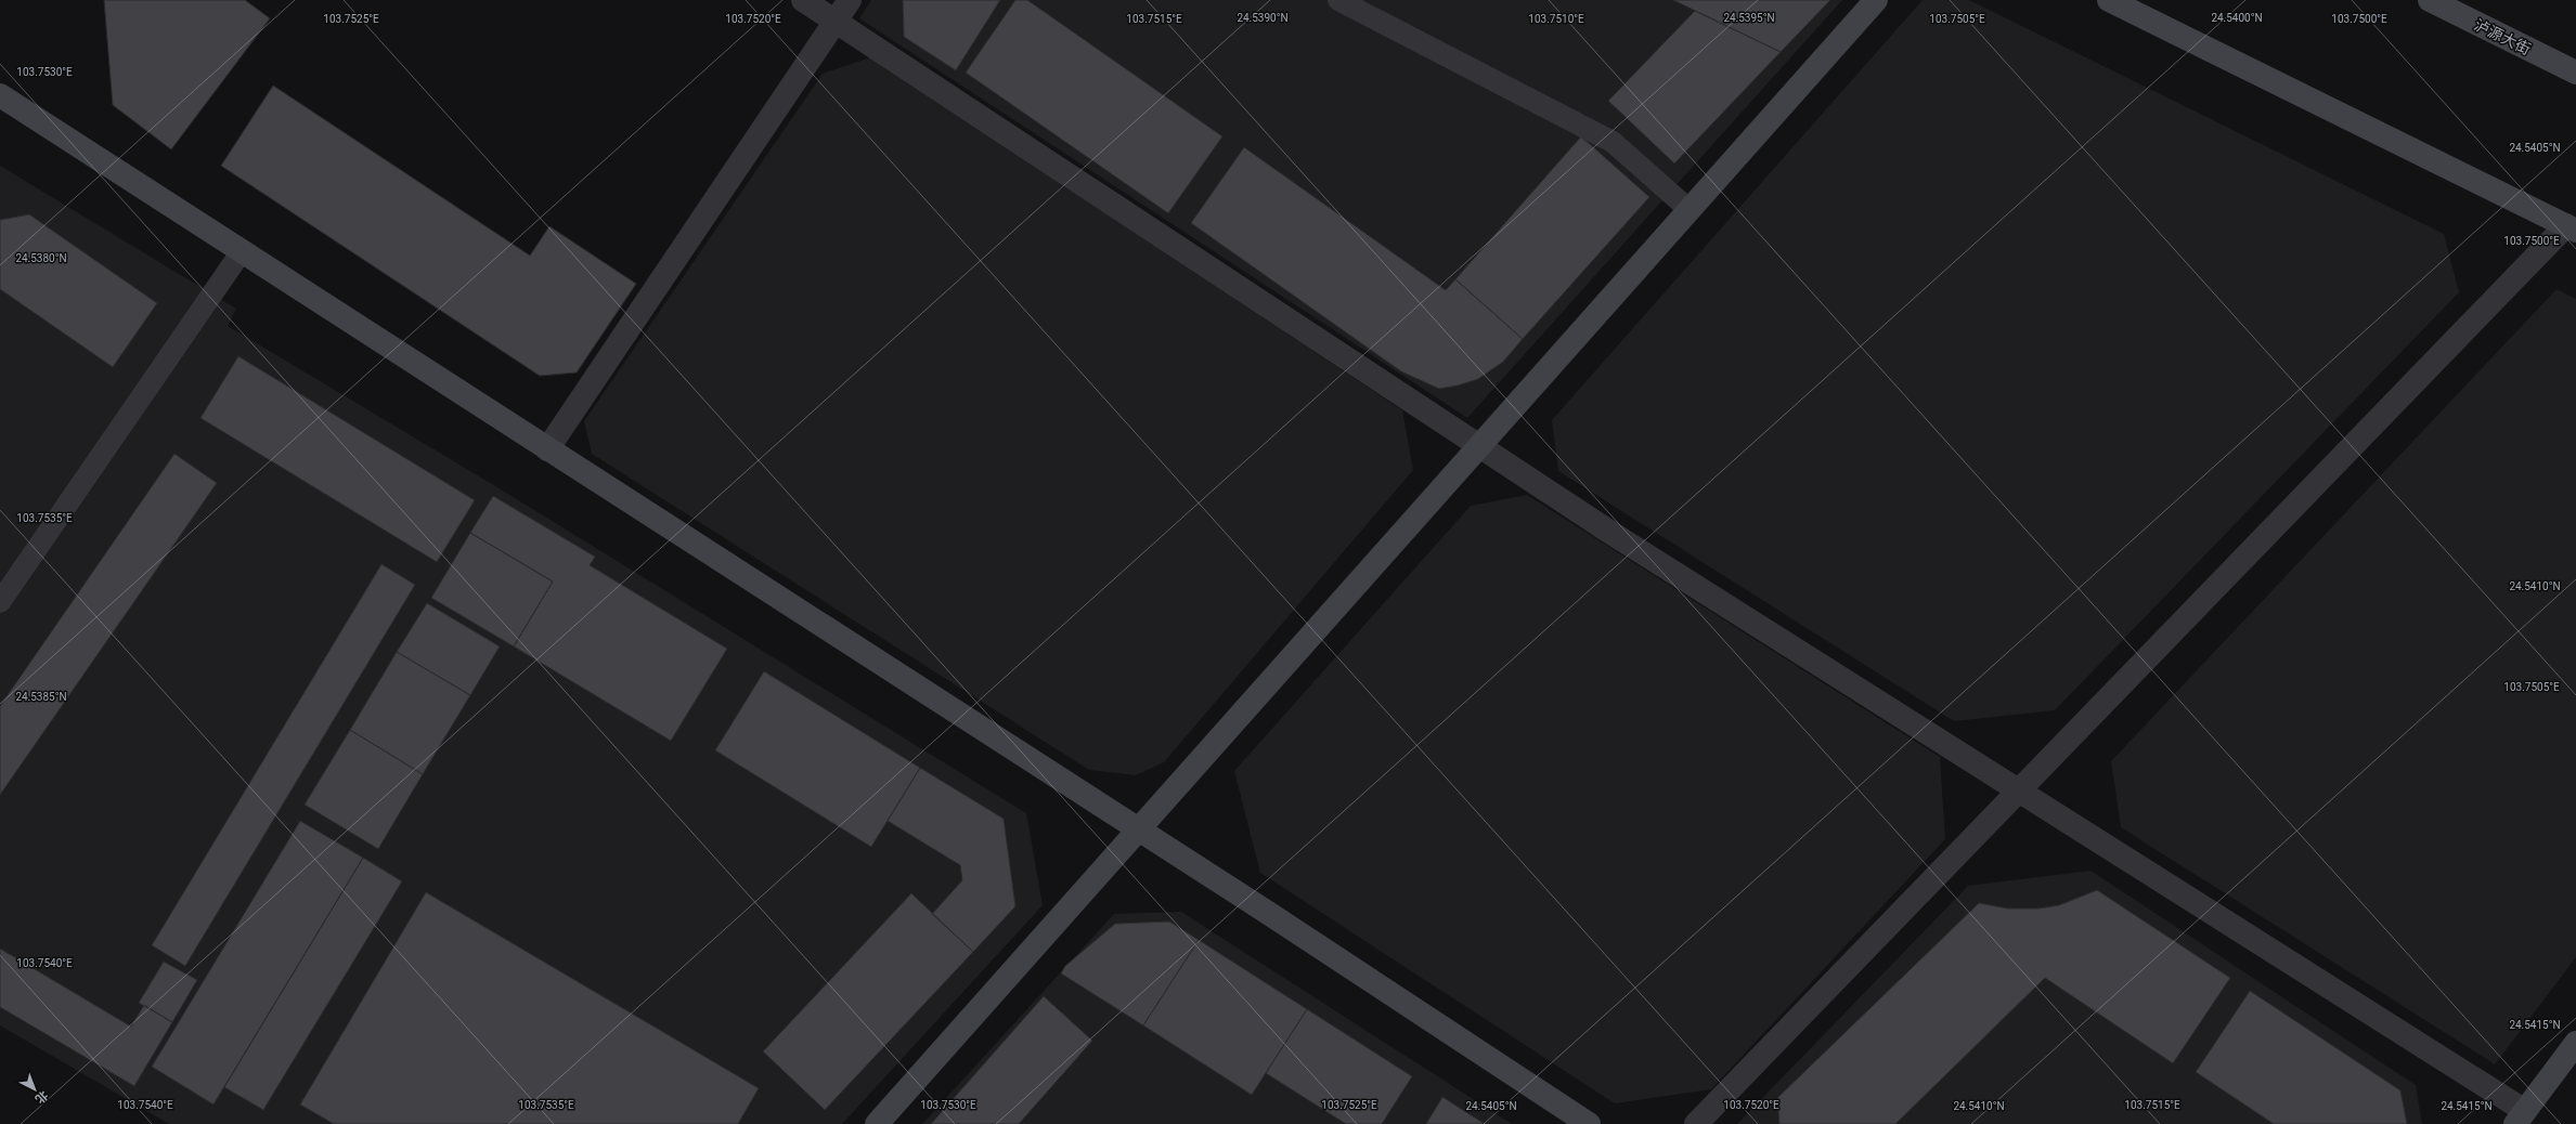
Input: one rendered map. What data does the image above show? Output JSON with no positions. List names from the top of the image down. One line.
{"streets":{"street":["泸源大街"]},"north":"bottom right","coordinates":["24.5390°N","24.5395°N","24.5400°N","103.7500°E","103.7525°E","103.7520°E","103.7515°E","103.7510°E","103.7505°E","103.7530°E","24.5405°N","24.5380°N","103.7535°E","24.5410°N","24.5385°N","103.7540°E","24.5415°N"]}
